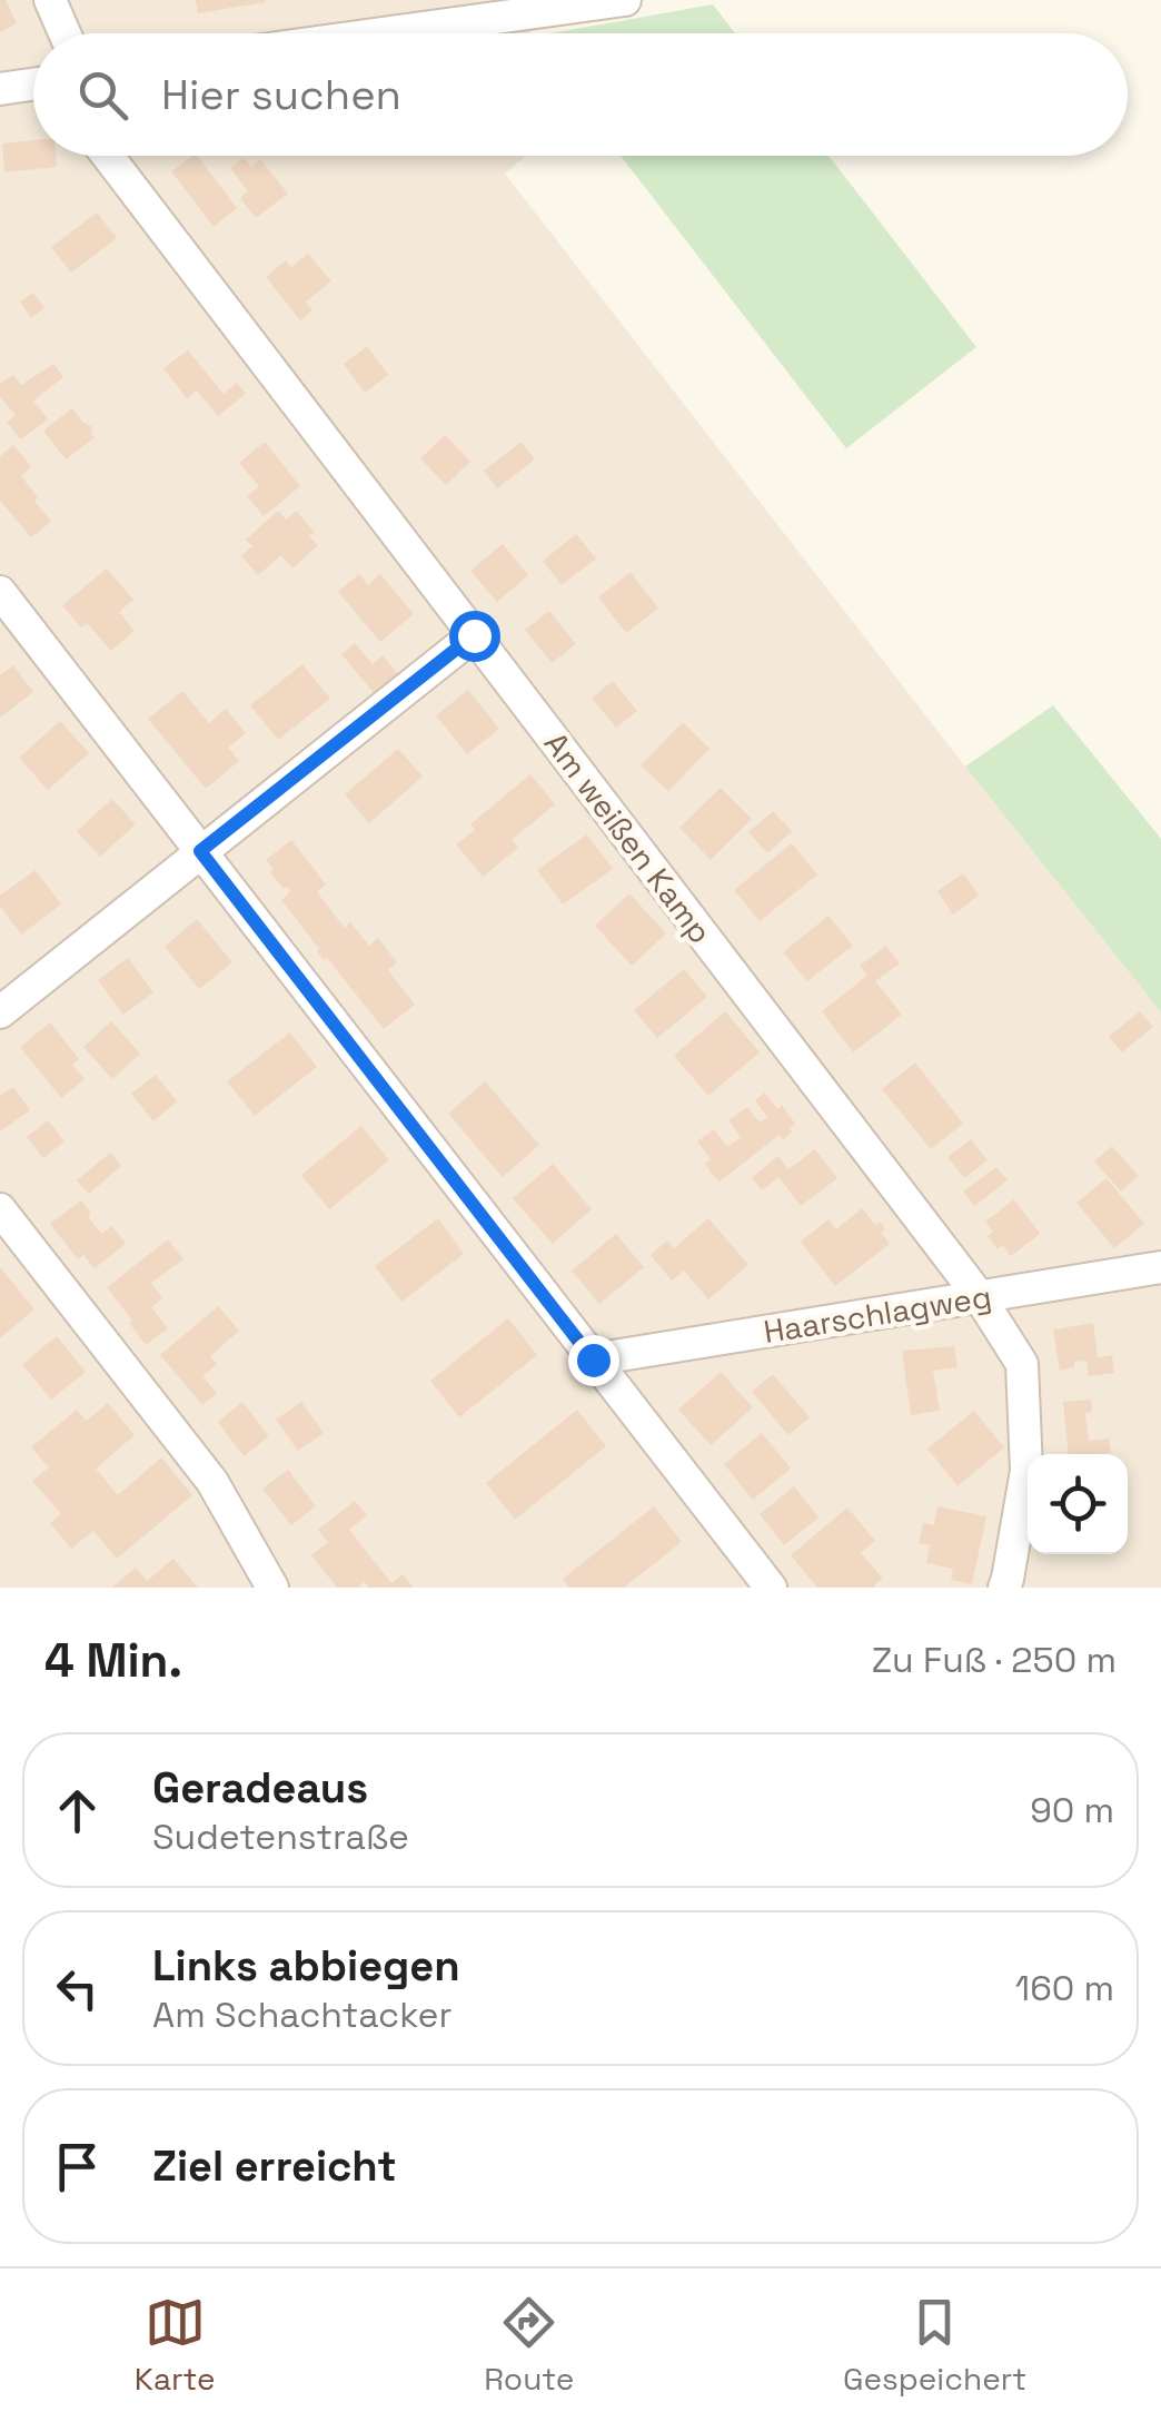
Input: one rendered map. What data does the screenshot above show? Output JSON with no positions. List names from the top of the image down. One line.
{"streets":{"street":["Am weißen Kamp","Haarschlagweg"]},"crossings":[["Am weißen Kamp","Haarschlagweg"]],"page":{"search":"Hier suchen","heading":["4 Min.","Zu Fuß · 250 m"],"list":[["Geradeaus","Sudetenstraße","90 m"],["Links abbiegen","Am Schachtacker","160 m"],"Ziel erreicht"],"nav":["Karte","Route","Gespeichert"]}}
